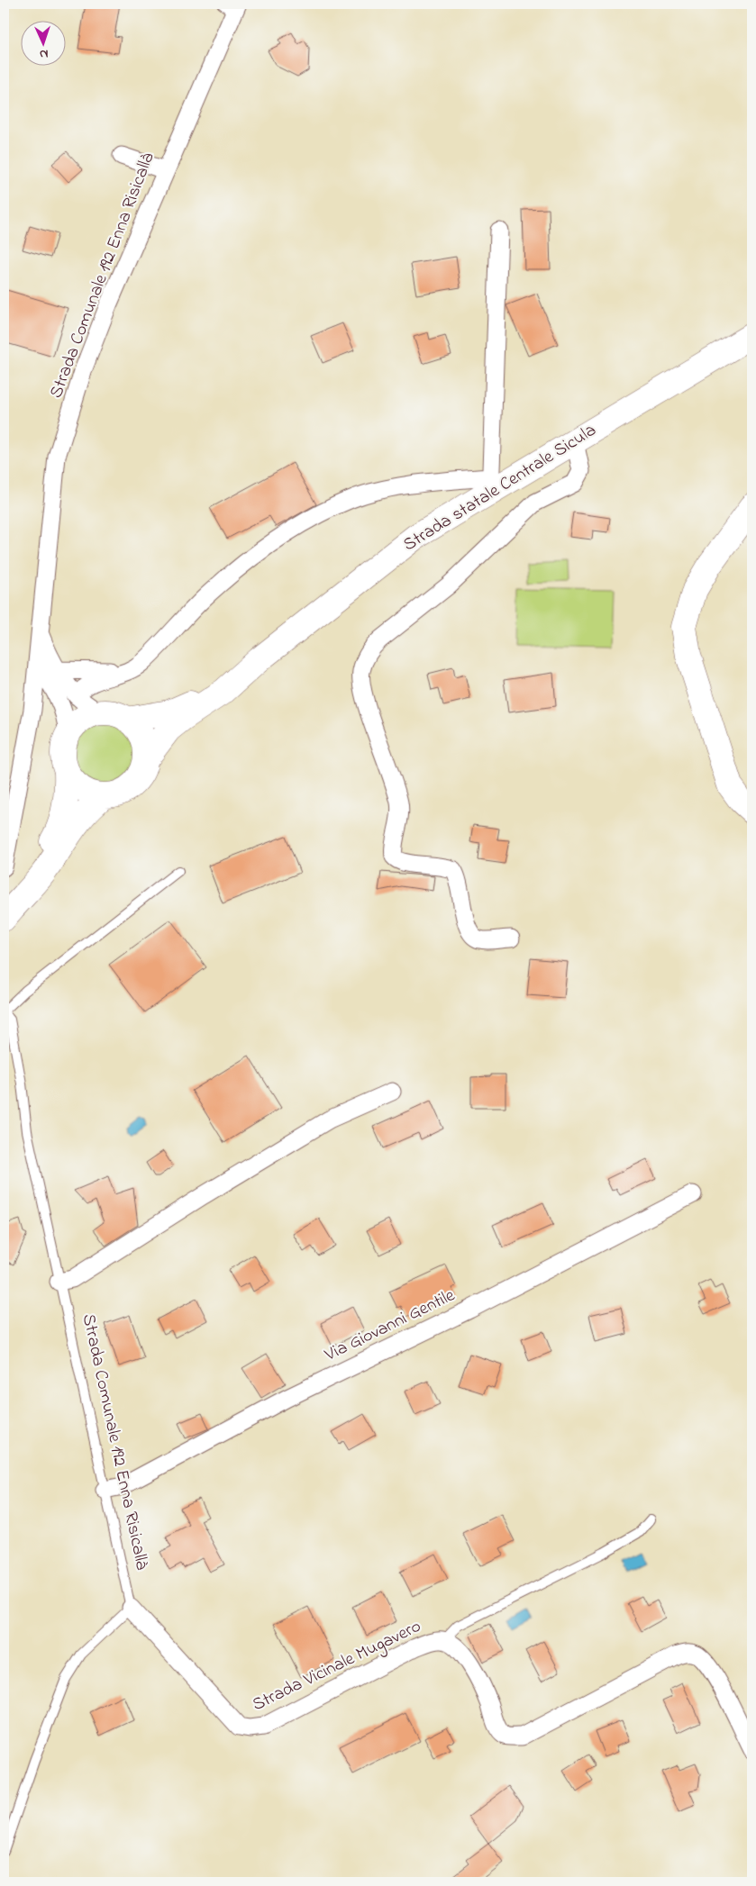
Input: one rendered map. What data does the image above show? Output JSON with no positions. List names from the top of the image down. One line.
{"streets":{"main road":["Strada statale Centrale Sicula"],"street":["Strada Comunale 192 Enna Risicallà","Via Giovanni Gentile","Strada Vicinale Mugavero"]},"crossings":[["Strada Comunale 192 Enna Risicallà","Via Giovanni Gentile"],["Strada Comunale 192 Enna Risicallà","Strada Vicinale Mugavero"]],"north":"bottom"}
